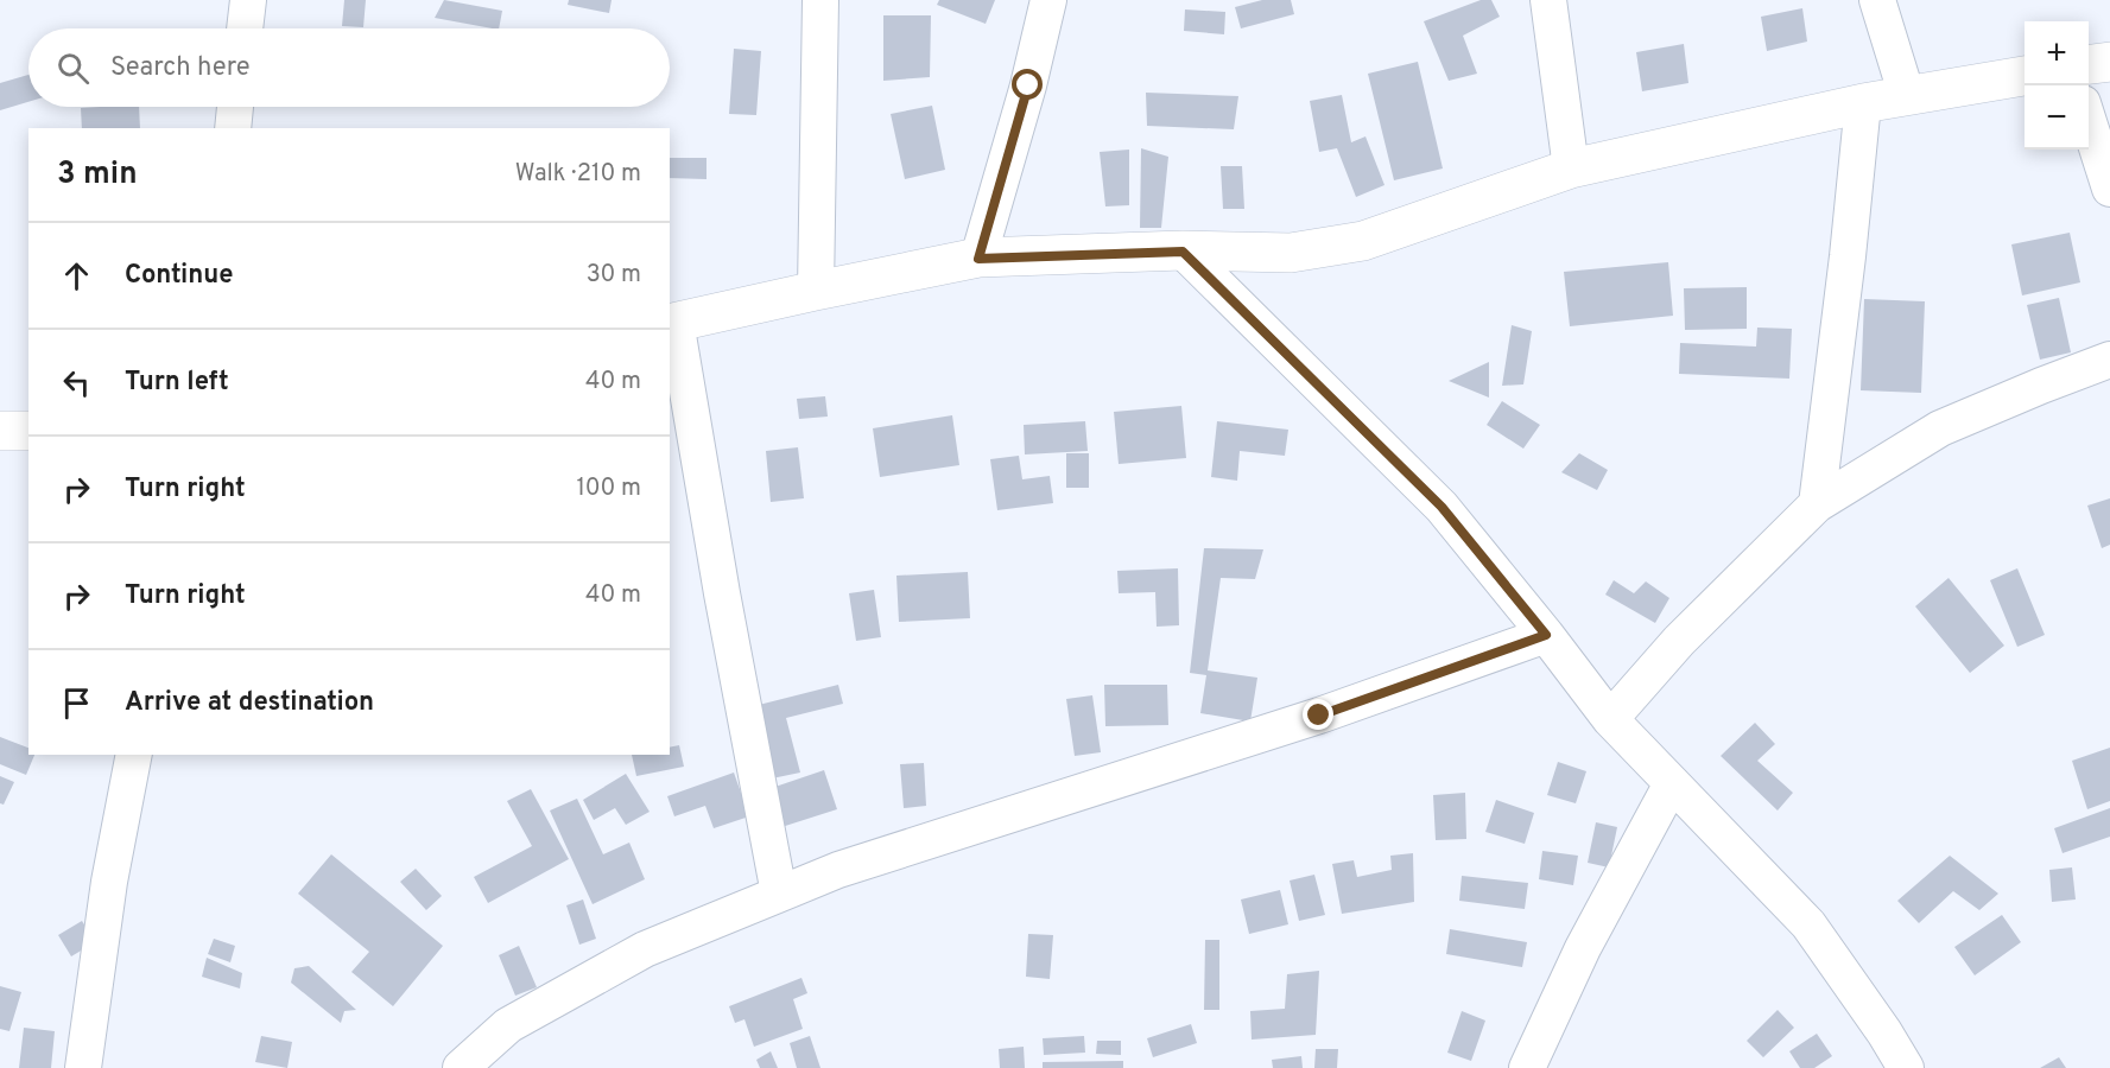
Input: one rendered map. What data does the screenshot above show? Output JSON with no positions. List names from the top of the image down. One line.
{"page":{"map_buttons":["+","−"],"search":"Search here","heading":["3 min","Walk · 210 m"],"list":[["Continue","30 m"],["Turn left","40 m"],["Turn right","100 m"],["Turn right","40 m"],"Arrive at destination"]}}
